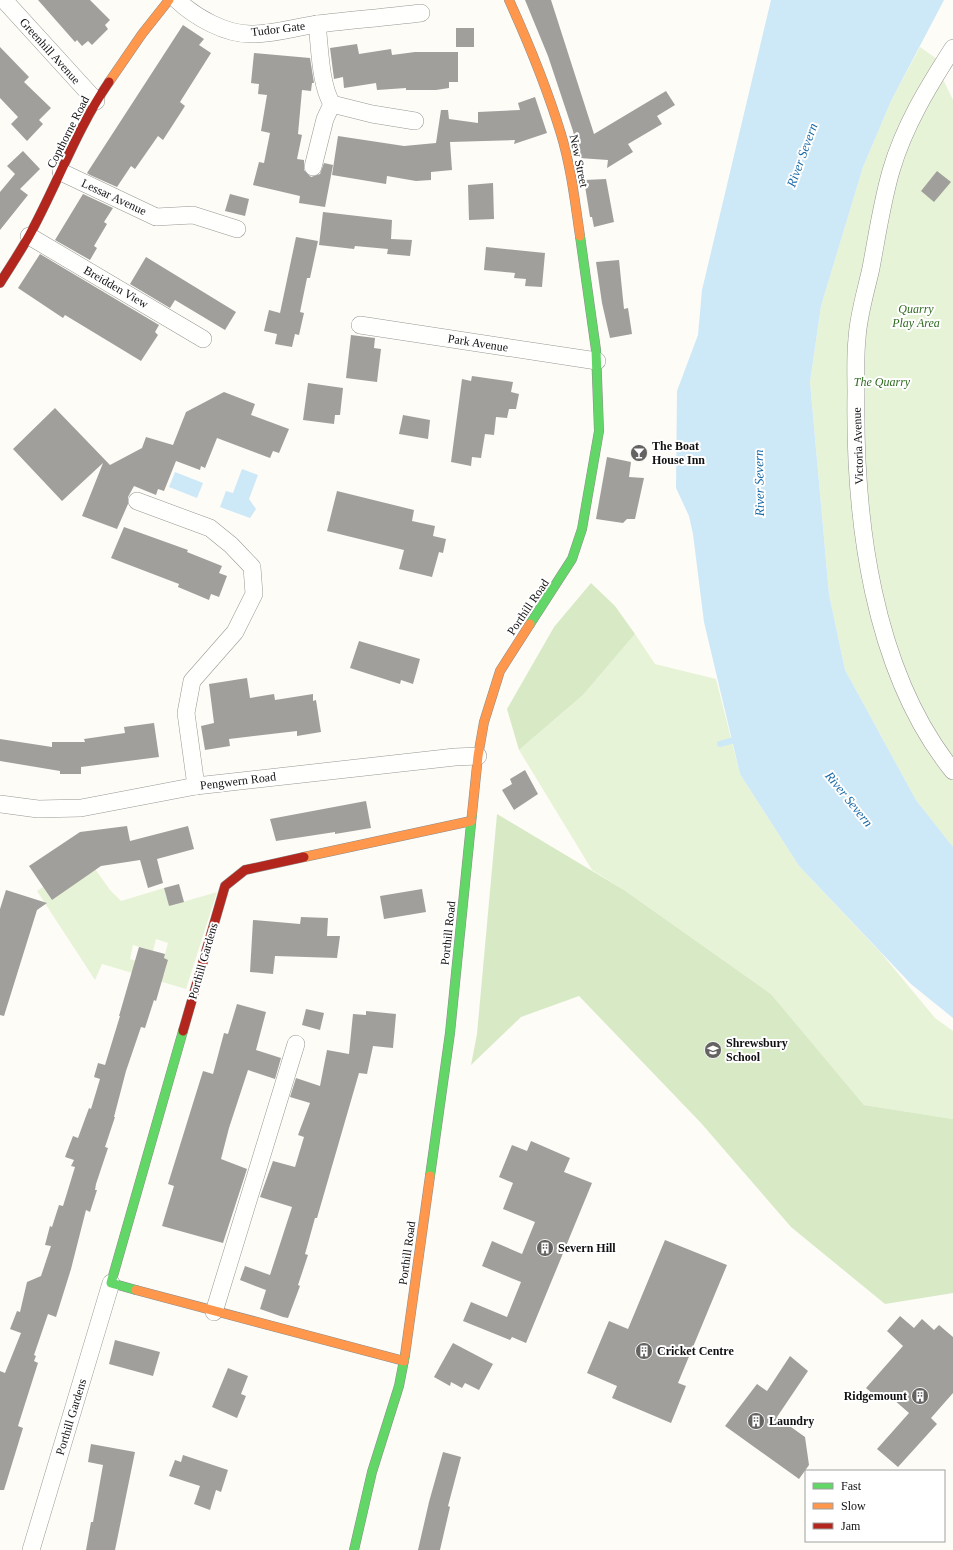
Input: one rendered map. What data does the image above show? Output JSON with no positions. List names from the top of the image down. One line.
{"streets":{"street":["Tudor Gate","Greenhill Avenue","Copthorne Road","New Street","Lessar Avenue","Breidden View","Park Avenue","Victoria Avenue","Porthill Road","Pengwern Road","Porthill Gardens"]},"crossings":[["Greenhill Avenue","Copthorne Road"],["Copthorne Road","Lessar Avenue"],["Copthorne Road","Breidden View"],["New Street","Porthill Road"],["Park Avenue","Porthill Road"],["Porthill Road","Pengwern Road"],["Porthill Road","Porthill Gardens"]],"water":["River Severn"],"parks":["Quarry Play Area","The Quarry"],"places":{"bar":["The Boat House Inn"],"school or university":["Shrewsbury School"],"building":["Severn Hill","Cricket Centre","Ridgemount","Laundry"]},"legend":["Fast","Slow","Jam"]}
